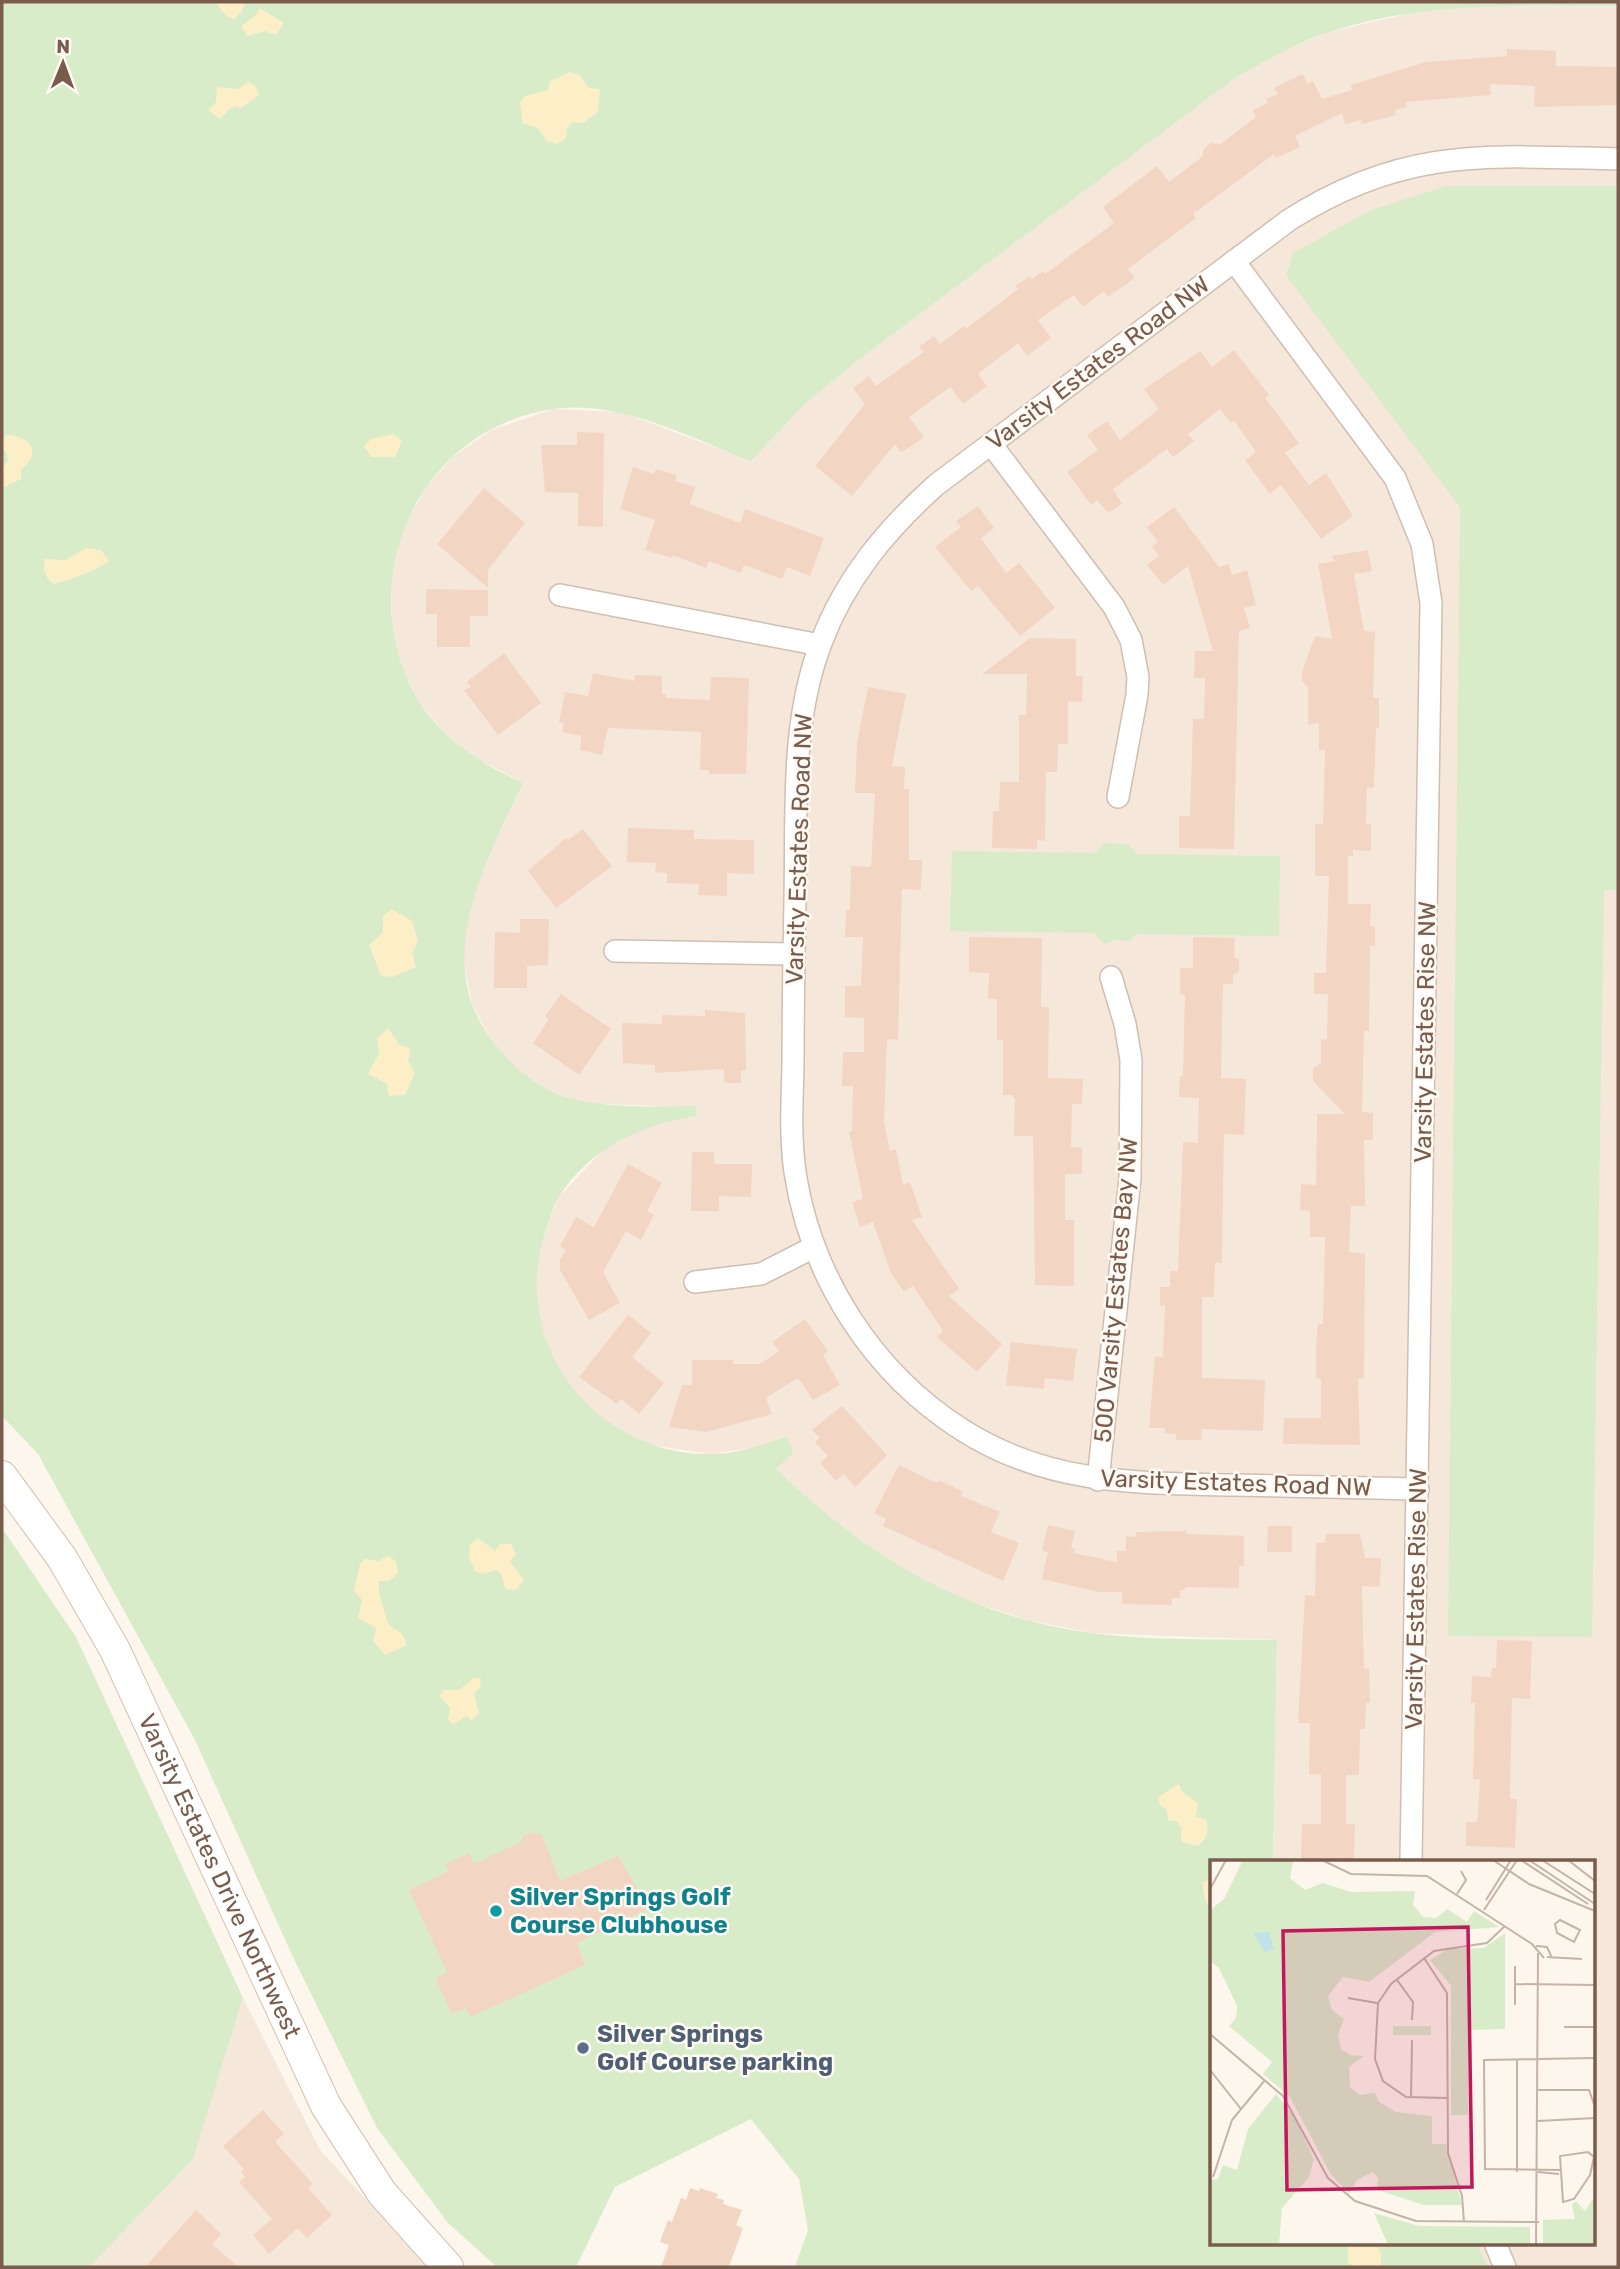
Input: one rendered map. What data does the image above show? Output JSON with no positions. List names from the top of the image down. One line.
{"streets":{"street":["Varsity Estates Road NW","Varsity Estates Rise NW","500 Varsity Estates Bay NW","Varsity Estates Drive Northwest"]},"crossings":[["Varsity Estates Road NW","Varsity Estates Rise NW"],["Varsity Estates Road NW","500 Varsity Estates Bay NW"]],"places":["Silver Springs Golf Course Clubhouse","Silver Springs Golf Course parking"],"north":"top"}
